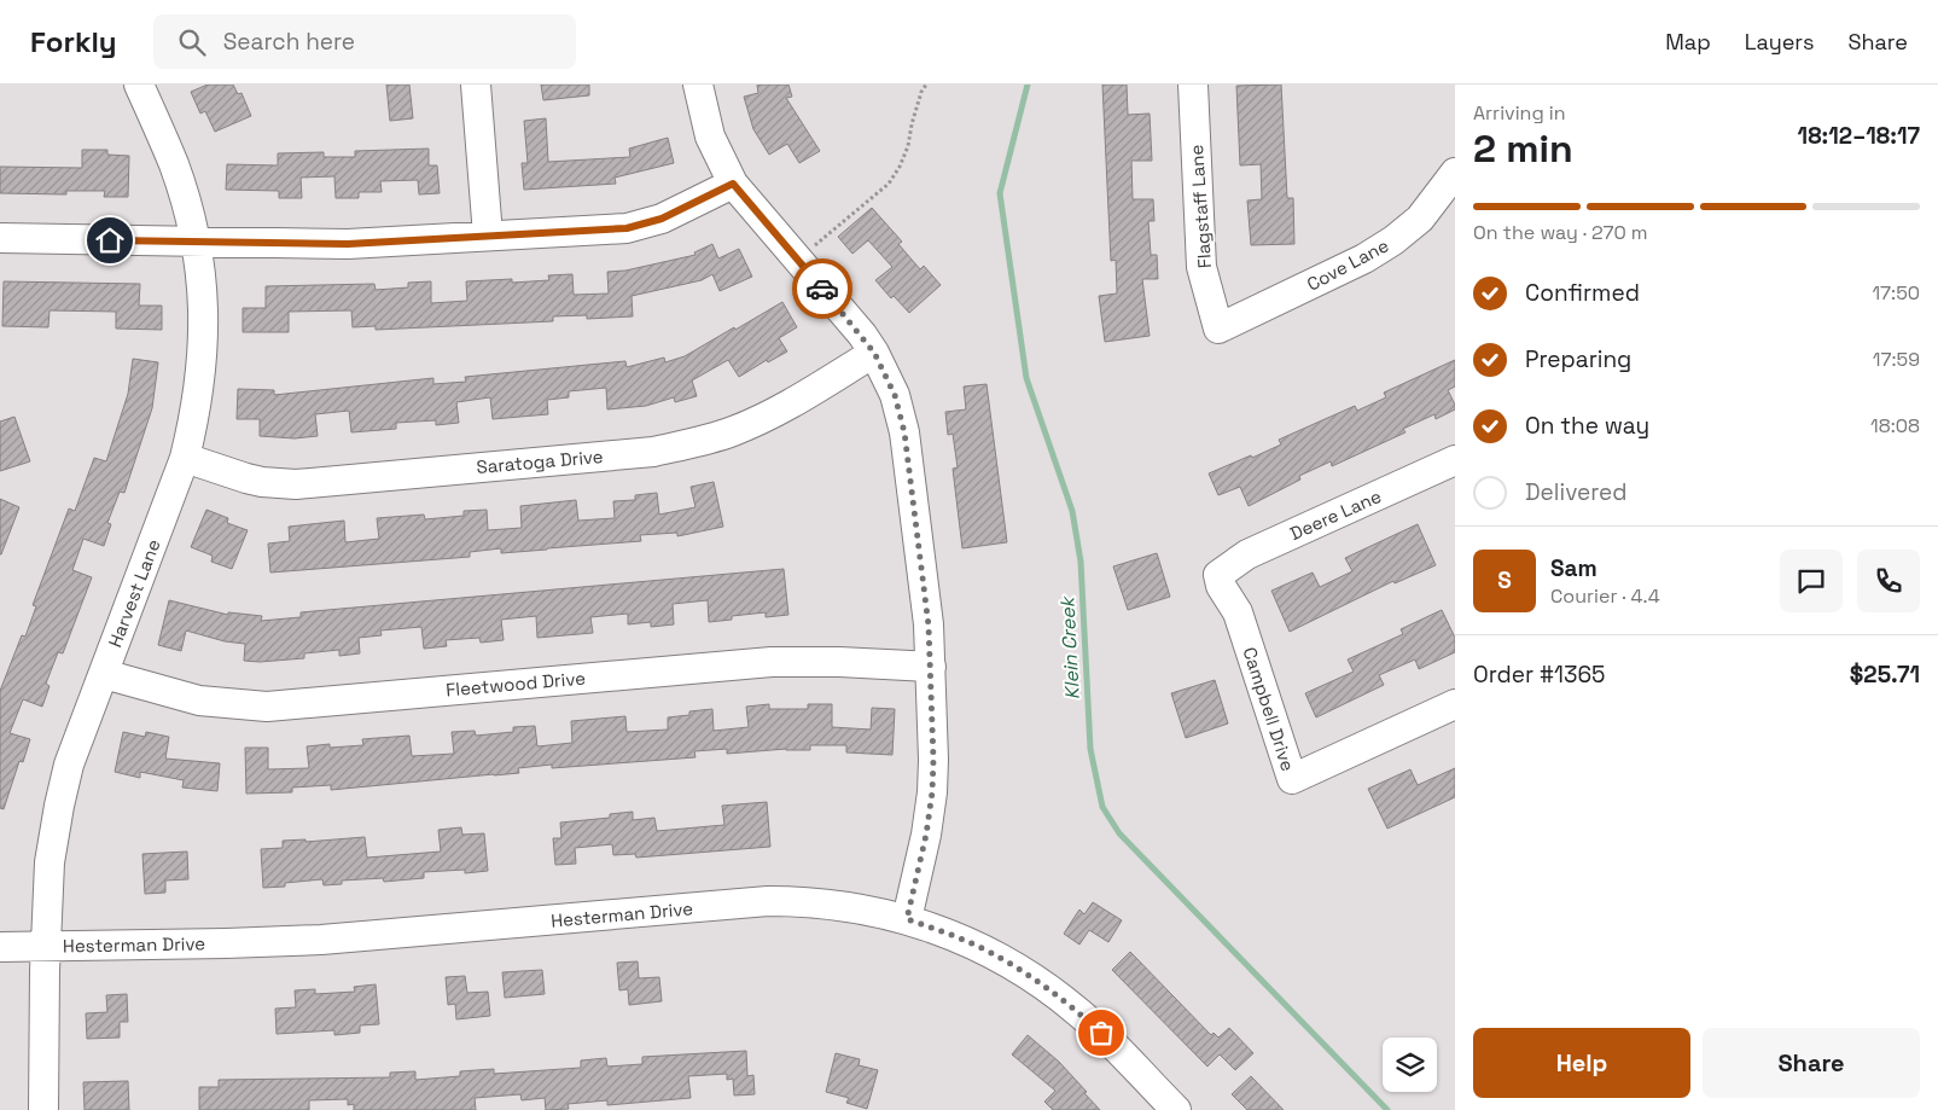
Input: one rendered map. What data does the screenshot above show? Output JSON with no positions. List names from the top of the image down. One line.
{"streets":{"street":["Flagstaff Lane","Cove Lane","Saratoga Drive","Deere Lane","Harvest Lane","Fleetwood Drive","Campbell Drive","Hesterman Drive"]},"crossings":[["Flagstaff Lane","Cove Lane"],["Saratoga Drive","Harvest Lane"],["Deere Lane","Campbell Drive"],["Harvest Lane","Fleetwood Drive"],["Harvest Lane","Hesterman Drive"]],"water":["Klein Creek"],"page":{"header":"Forkly","search":"Search here","nav":["Map","Layers","Share"],"heading":["2 min","Arriving in","18:12–18:17"],"panel":["Sam","Courier · 4.4","Order #1365","$25.71"],"bar":"On the way · 270 m","list":[["Confirmed","17:50"],["Preparing","17:59"],["On the way","18:08"],"Delivered"],"round":"S","buttons":["Help","Share"]}}
